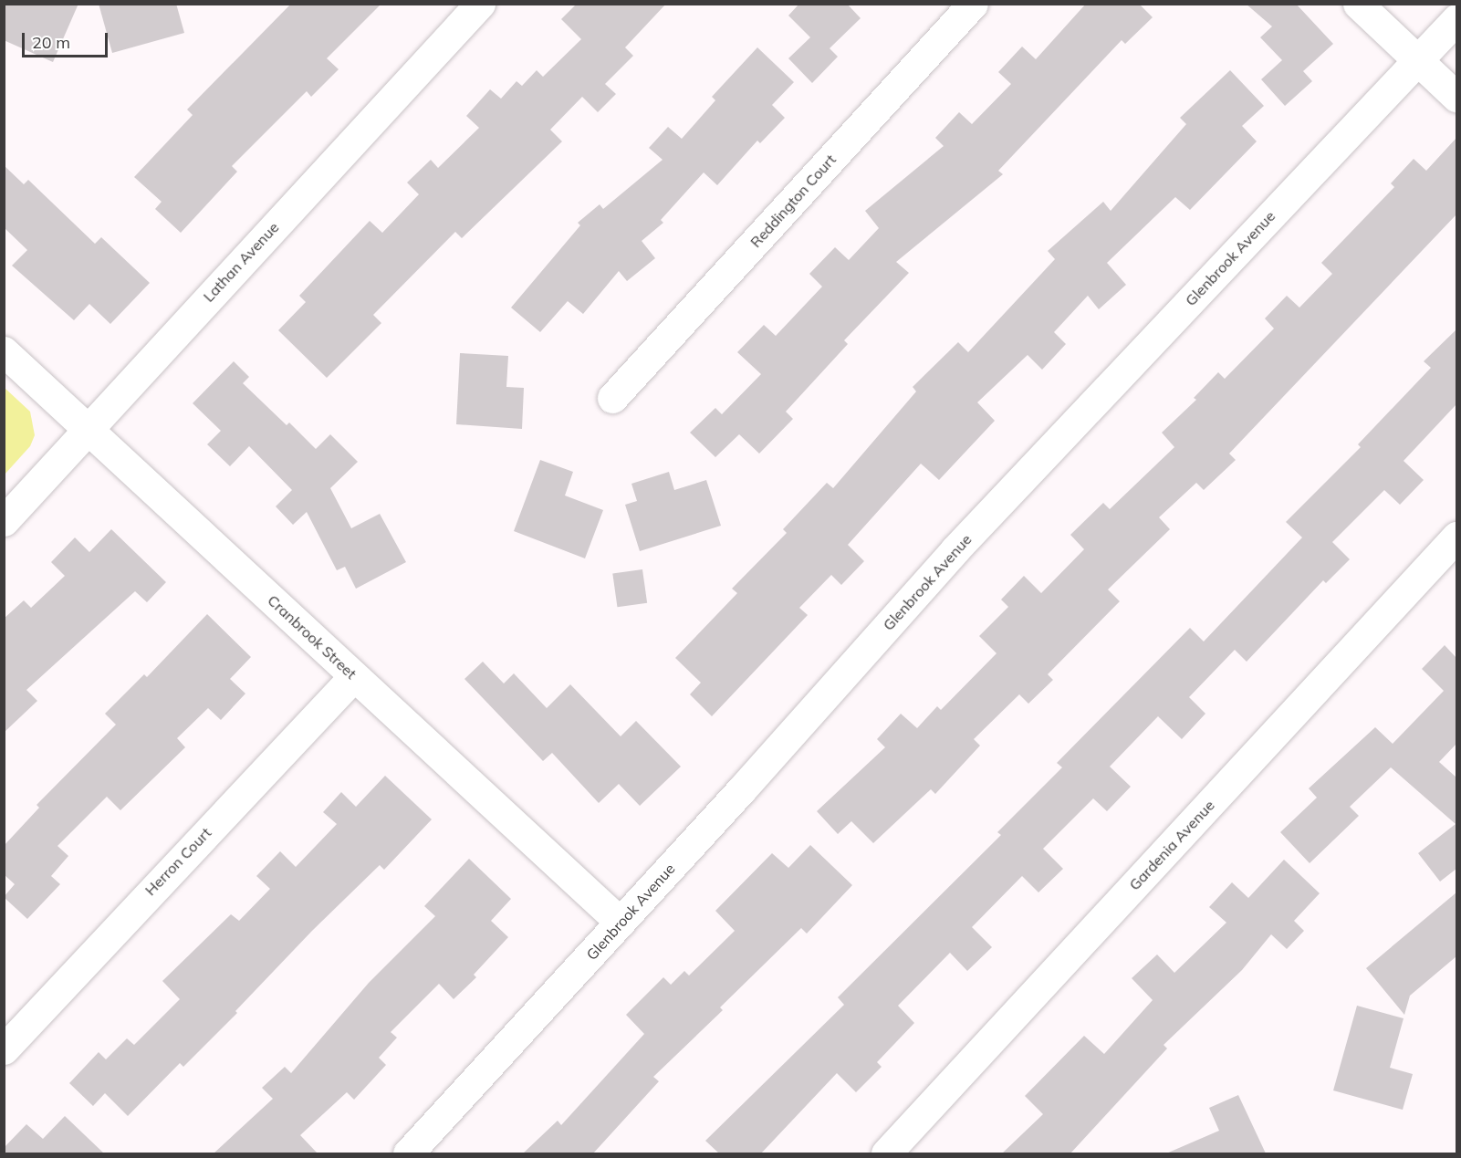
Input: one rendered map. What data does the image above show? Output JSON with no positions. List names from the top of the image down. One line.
{"streets":{"street":["Reddington Court","Glenbrook Avenue","Lathan Avenue","Cranbrook Street","Gardenia Avenue","Herron Court"]},"crossings":[["Glenbrook Avenue","Cranbrook Street"],["Lathan Avenue","Cranbrook Street"],["Cranbrook Street","Herron Court"]],"scale_bar":"20 m"}
